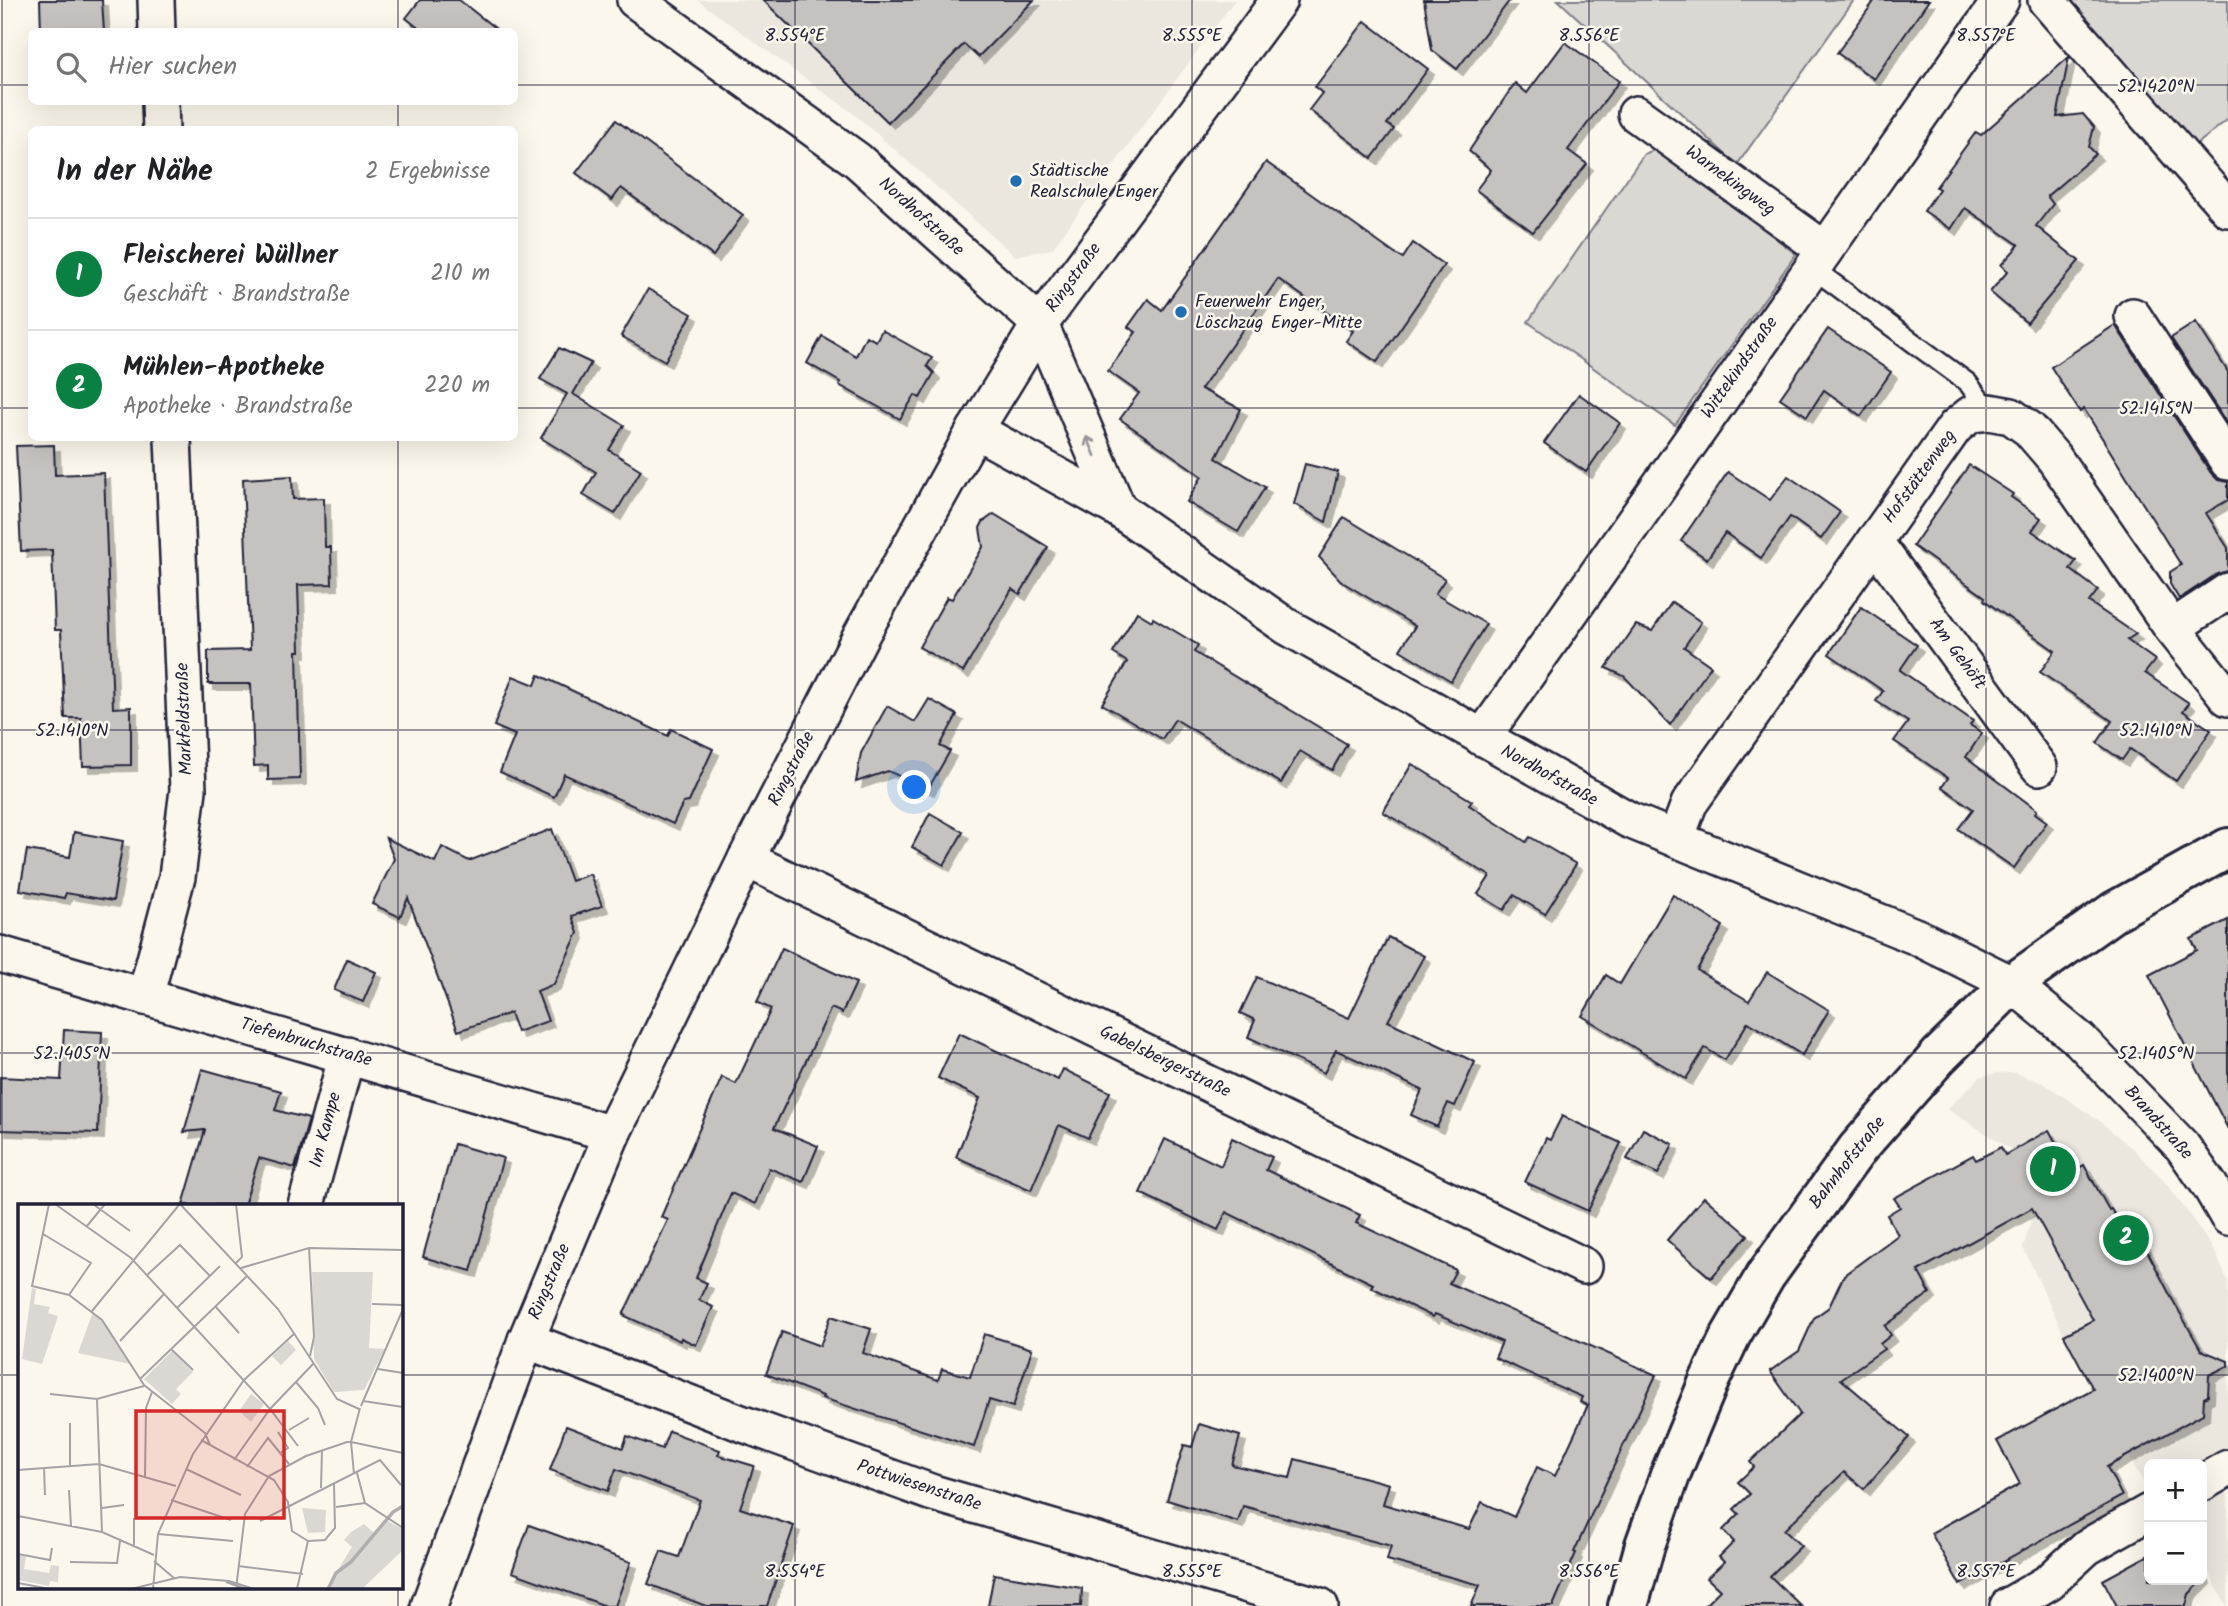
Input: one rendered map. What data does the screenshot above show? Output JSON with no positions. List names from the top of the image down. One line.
{"streets":{"street":["Warnekingweg","Nordhofstraße","Ringstraße","Wittekindstraße","Hofstättenweg","Am Gehöft","Markfeldstraße","Tiefenbruchstraße","Gabelsbergerstraße","Brandstraße","Im Kampe","Bahnhofstraße","Pottwiesenstraße"]},"crossings":[["Warnekingweg","Wittekindstraße"],["Nordhofstraße","Ringstraße"],["Nordhofstraße","Wittekindstraße"],["Nordhofstraße","Hofstättenweg"],["Nordhofstraße","Brandstraße"],["Nordhofstraße","Bahnhofstraße"],["Ringstraße","Tiefenbruchstraße"],["Ringstraße","Gabelsbergerstraße"],["Ringstraße","Pottwiesenstraße"],["Hofstättenweg","Am Gehöft"],["Markfeldstraße","Tiefenbruchstraße"],["Tiefenbruchstraße","Im Kampe"],["Brandstraße","Bahnhofstraße"]],"places":["Städtische Realschule Enger","Feuerwehr Enger, Löschzug Enger-Mitte"],"page":{"search":"Hier suchen","heading":["In der Nähe","2 Ergebnisse"],"list":[{"mark":"1","name":"Fleischerei Wüllner","note":"Geschäft · Brandstraße","value":"210 m"},{"mark":"2","name":"Mühlen-Apotheke","note":"Apotheke · Brandstraße","value":"220 m"}],"pins":["1","2"],"map_buttons":["+","−"]},"coordinates":["8.554°E","8.555°E","8.556°E","8.557°E","52.1420°N","52.1415°N","52.1410°N","52.1405°N","52.1400°N"]}
